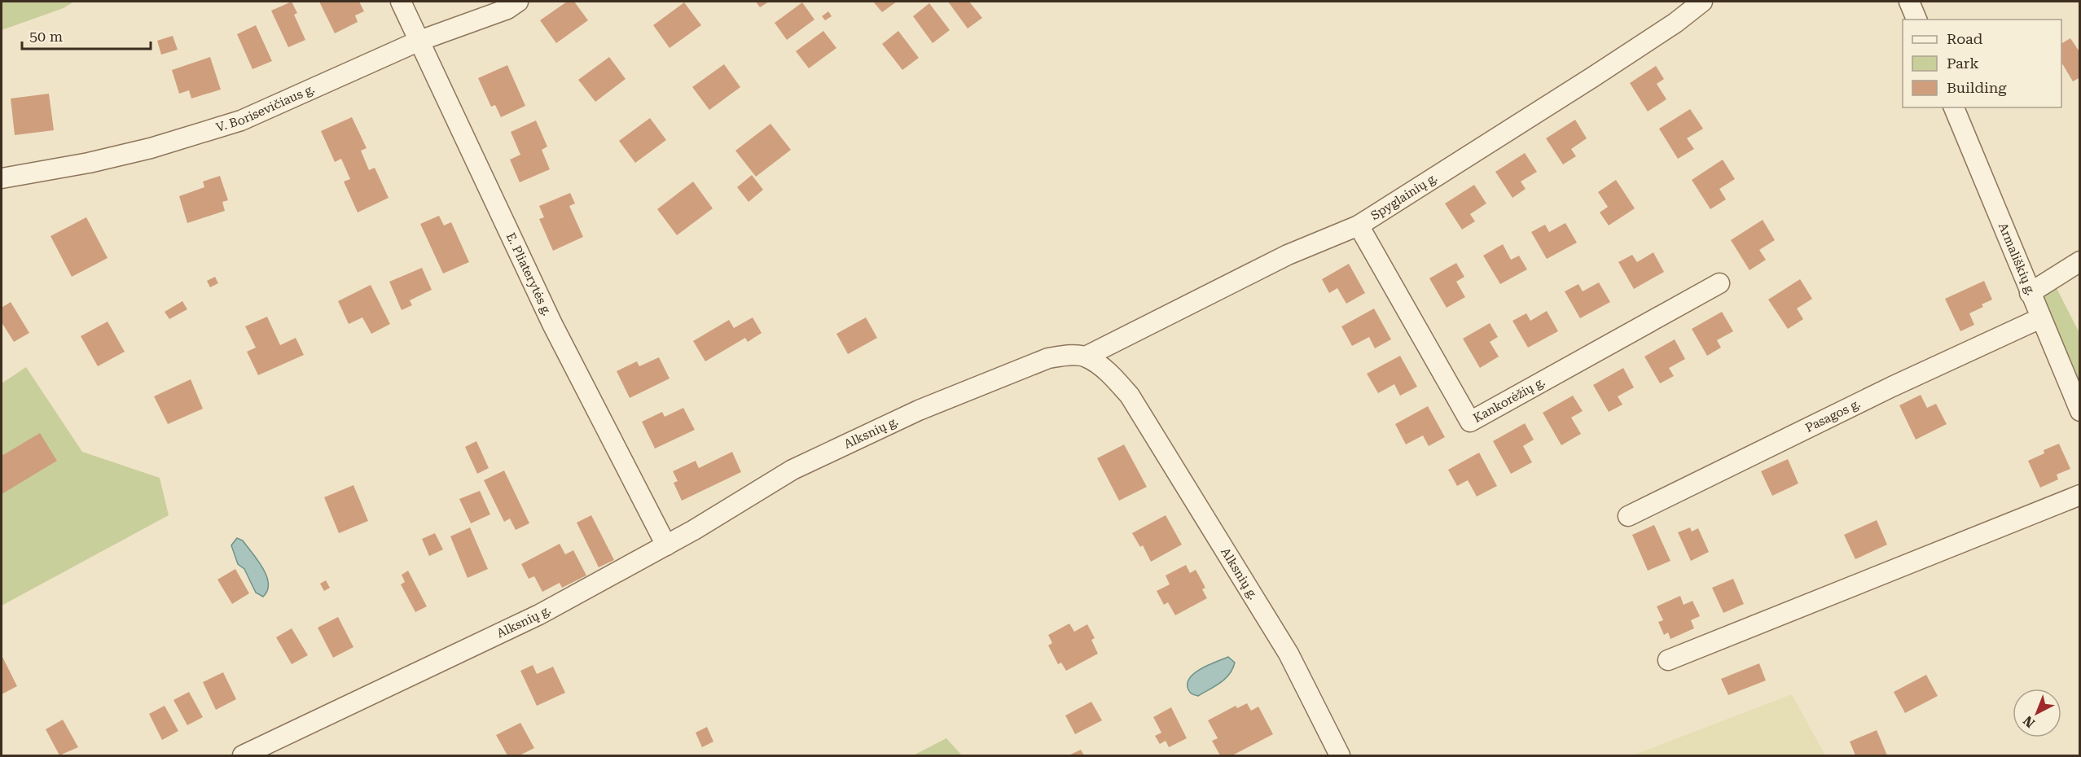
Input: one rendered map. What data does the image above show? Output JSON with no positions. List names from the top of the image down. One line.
{"streets":{"street":["V. Borisevičiaus g.","Spyglainių g.","Armališkių g.","E. Pliaterytės g.","Kankorėžių g.","Pasagos g.","Alksnių g."]},"crossings":[["V. Borisevičiaus g.","E. Pliaterytės g."],["Spyglainių g.","Kankorėžių g."],["Spyglainių g.","Alksnių g."],["Armališkių g.","Pasagos g."],["E. Pliaterytės g.","Alksnių g."]],"legend":["Road","Park","Building"],"scale_bar":"50 m","north":"bottom left"}
